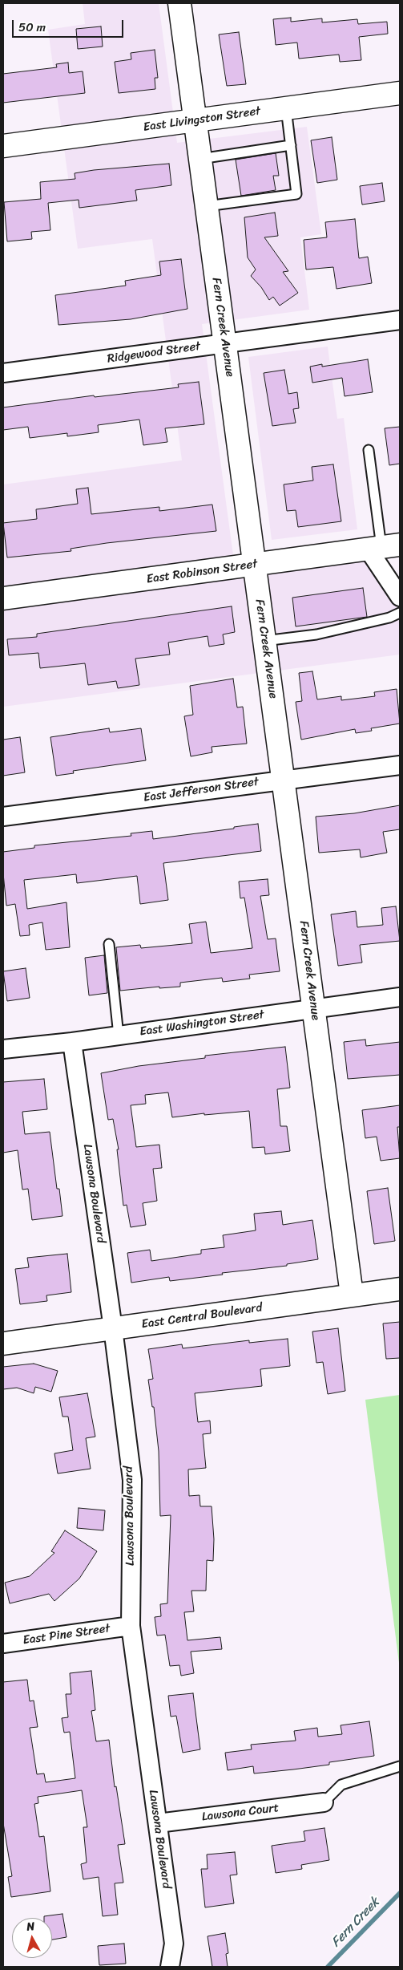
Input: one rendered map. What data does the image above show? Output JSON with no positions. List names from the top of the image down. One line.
{"streets":{"street":["East Livingston Street","Fern Creek Avenue","Ridgewood Street","East Robinson Street","East Jefferson Street","East Washington Street","Lawsona Boulevard","East Central Boulevard","East Pine Street","Lawsona Court"]},"crossings":[["East Livingston Street","Fern Creek Avenue"],["Fern Creek Avenue","Ridgewood Street"],["Fern Creek Avenue","East Robinson Street"],["Fern Creek Avenue","East Jefferson Street"],["Fern Creek Avenue","East Washington Street"],["Fern Creek Avenue","East Central Boulevard"],["East Washington Street","Lawsona Boulevard"],["Lawsona Boulevard","East Central Boulevard"],["Lawsona Boulevard","East Pine Street"],["Lawsona Boulevard","Lawsona Court"]],"water":["Fern Creek"],"scale_bar":"50 m","north":"top"}
